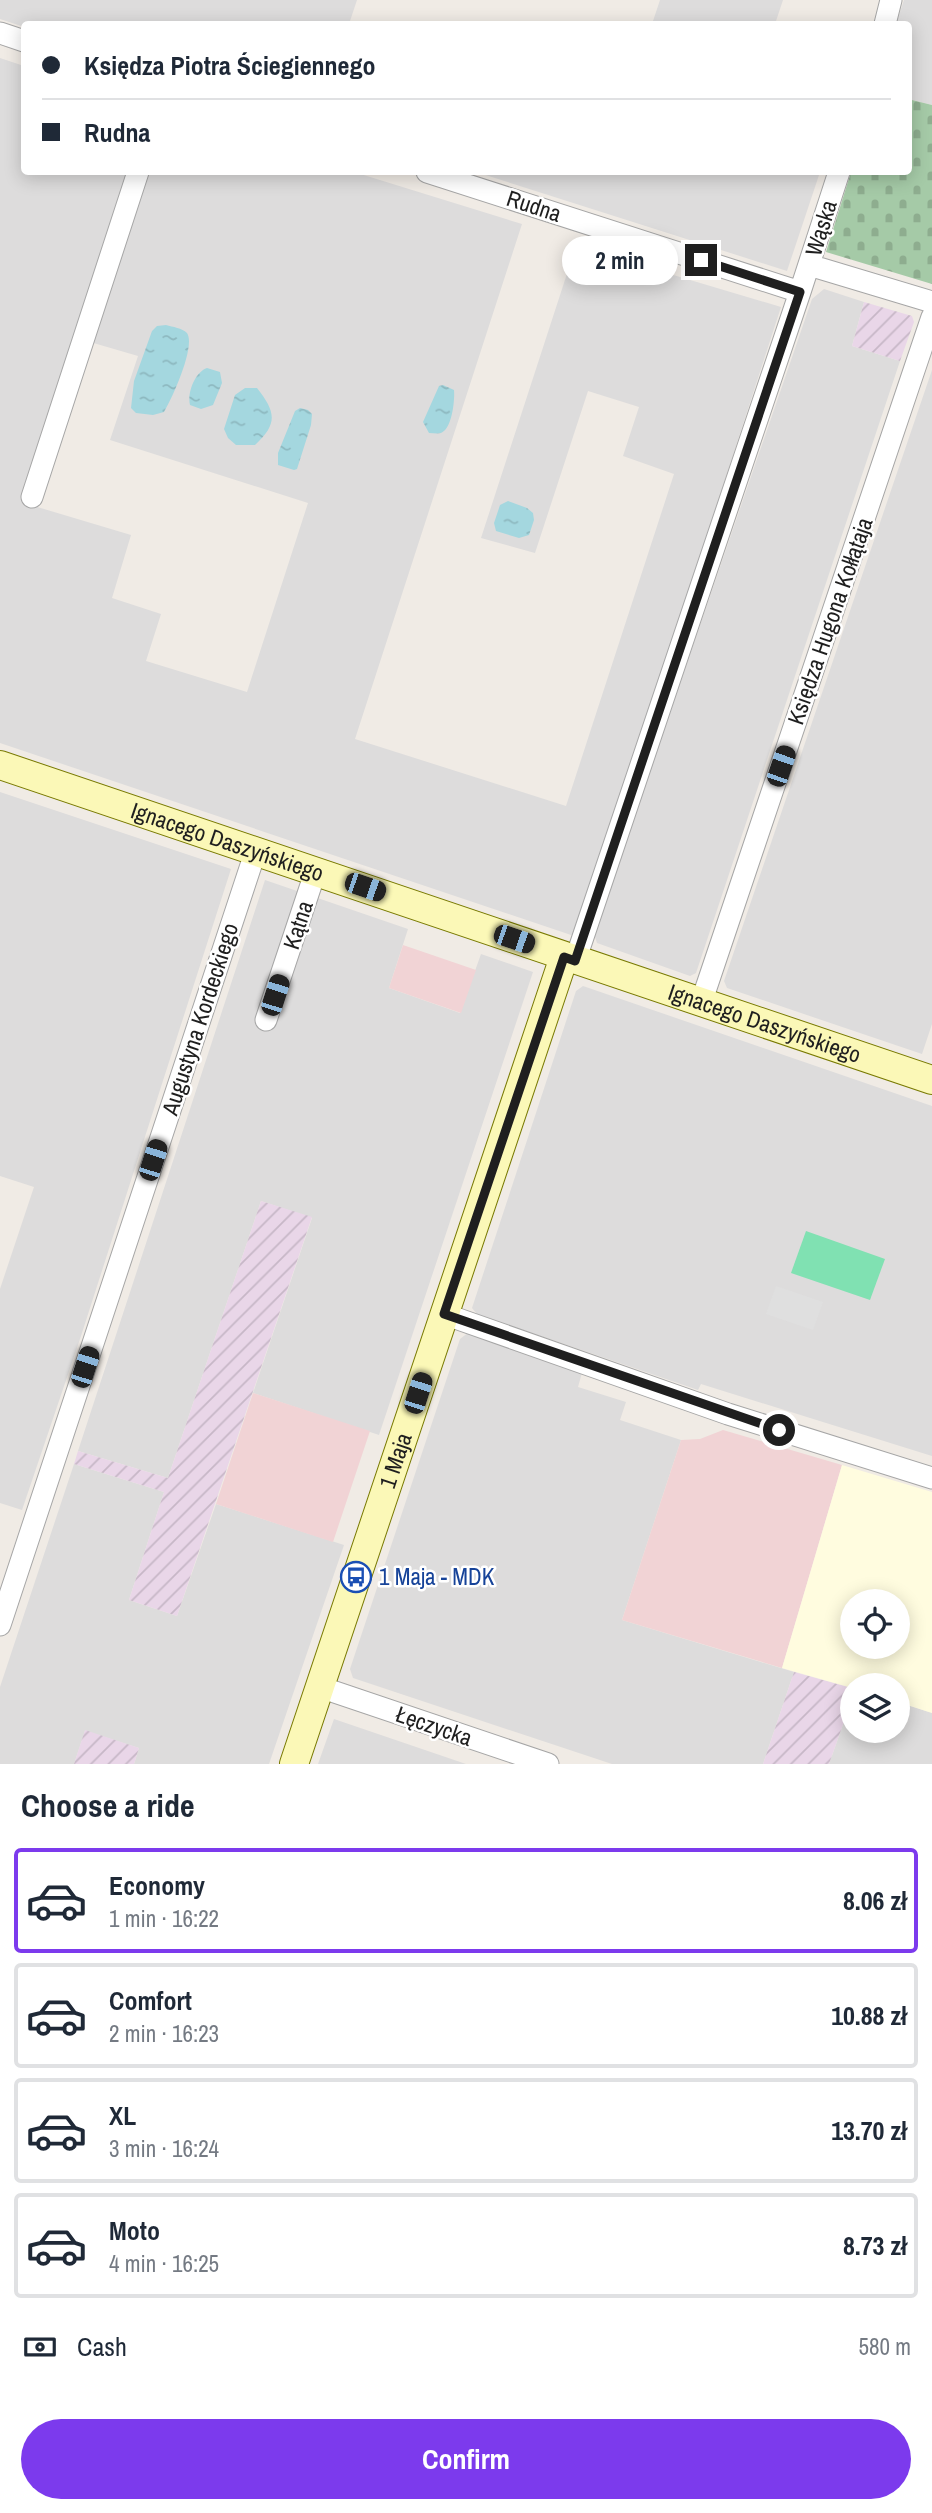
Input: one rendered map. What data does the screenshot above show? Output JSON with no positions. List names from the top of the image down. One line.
{"streets":{"street":["Rudna","Wąska","Księdza Hugona Kołłątaja","Ignacego Daszyńskiego","Kątna","Augustyna Kordeckiego","1 Maja","Łęczycka"]},"crossings":[["Rudna","Wąska"],["Wąska","Ignacego Daszyńskiego"],["Wąska","1 Maja"],["Księdza Hugona Kołłątaja","Ignacego Daszyńskiego"],["Ignacego Daszyńskiego","Kątna"],["Ignacego Daszyńskiego","Augustyna Kordeckiego"],["Ignacego Daszyńskiego","1 Maja"],["1 Maja","Łęczycka"]],"places":{"bus stop":["1 Maja - MDK"]},"page":{"banner":["Księdza Piotra Ściegiennego","Rudna"],"bubble":"2 min","heading":"Choose a ride","list":[{"name":"Economy","note":"1 min · 16:22","value":"8.06 zł"},{"name":"Comfort","note":"2 min · 16:23","value":"10.88 zł"},{"name":"XL","note":"3 min · 16:24","value":"13.70 zł"},{"name":"Moto","note":"4 min · 16:25","value":"8.73 zł"}],"pay":["Cash","580 m"],"buttons":"Confirm"}}
